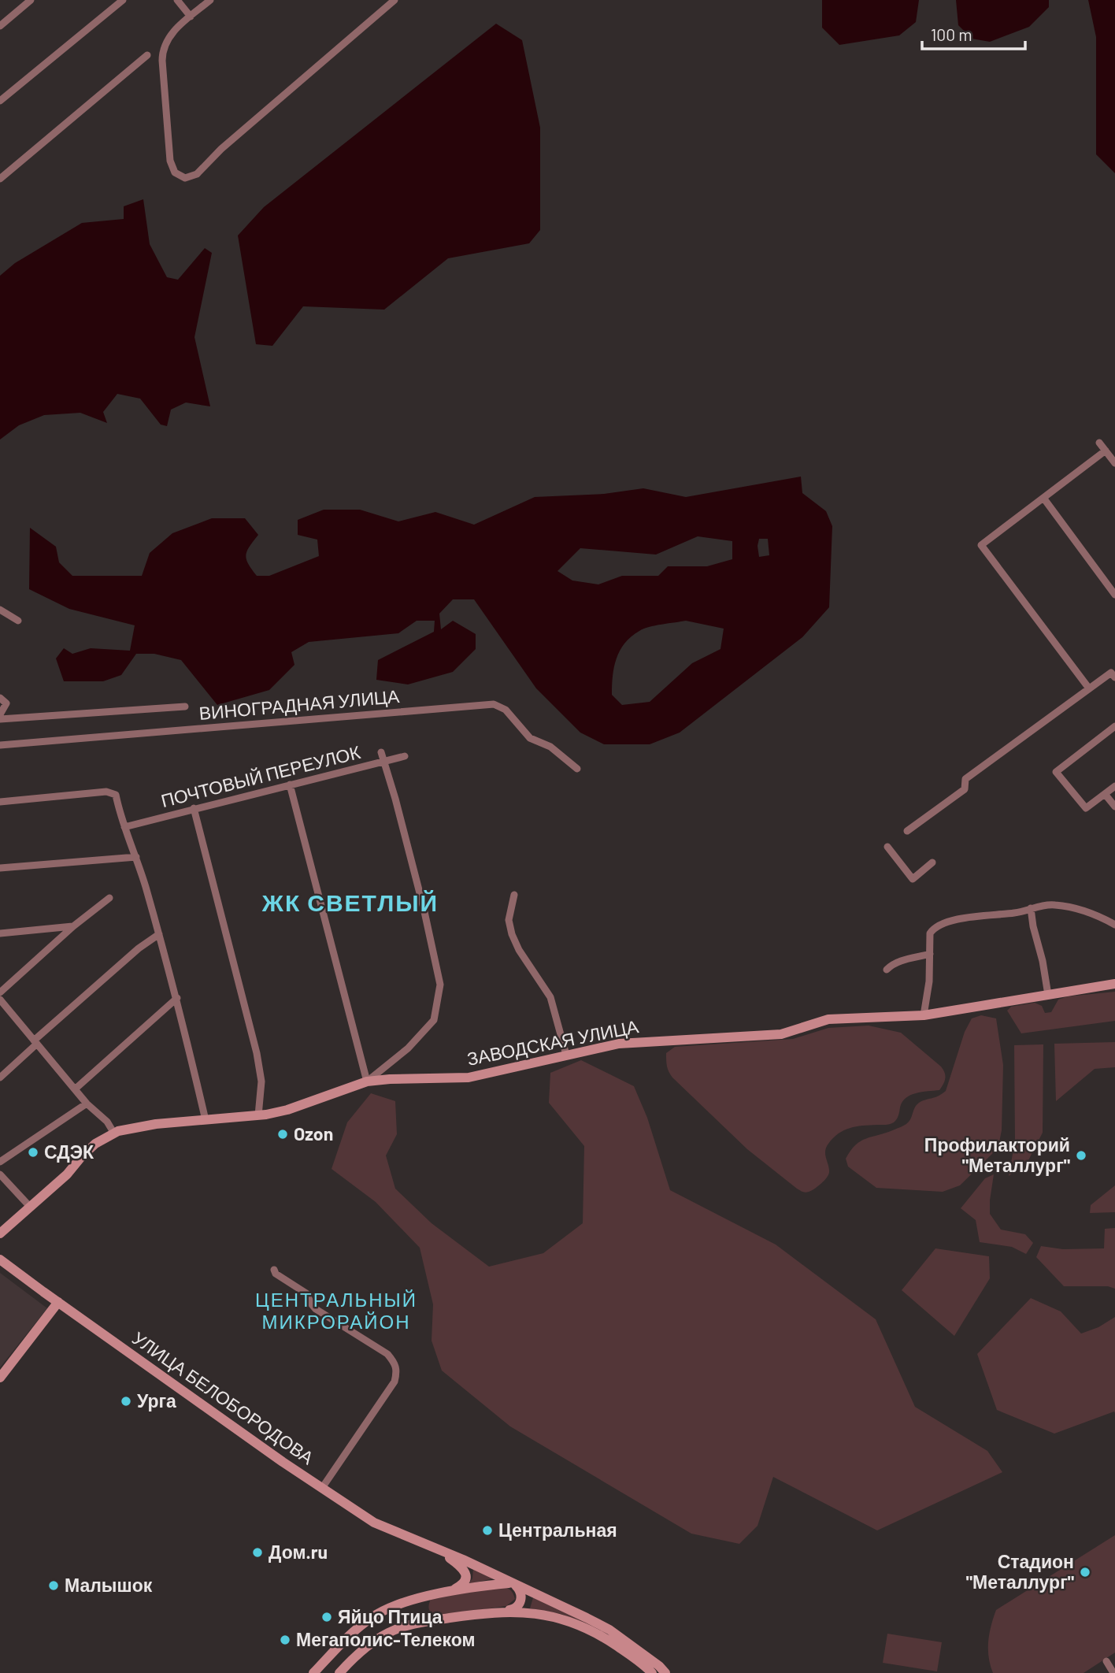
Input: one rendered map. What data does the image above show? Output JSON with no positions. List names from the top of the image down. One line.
{"streets":{"street":["ВИНОГРАДНАЯ УЛИЦА","ПОЧТОВЫЙ ПЕРЕУЛОК","ЗАВОДСКАЯ УЛИЦА","УЛИЦА БЕЛОБОРОДОВА"]},"districts":["ЖК СВЕТЛЫЙ","ЦЕНТРАЛЬНЫЙ МИКРОРАЙОН"],"places":["Ozon","СДЭК","Профилакторий \"Металлург\"","Урга","Центральная","Дом.ru","Стадион \"Металлург\"","Малышок","Яйцо Птица","Мегаполис-Телеком"],"scale_bar":"100 m"}
